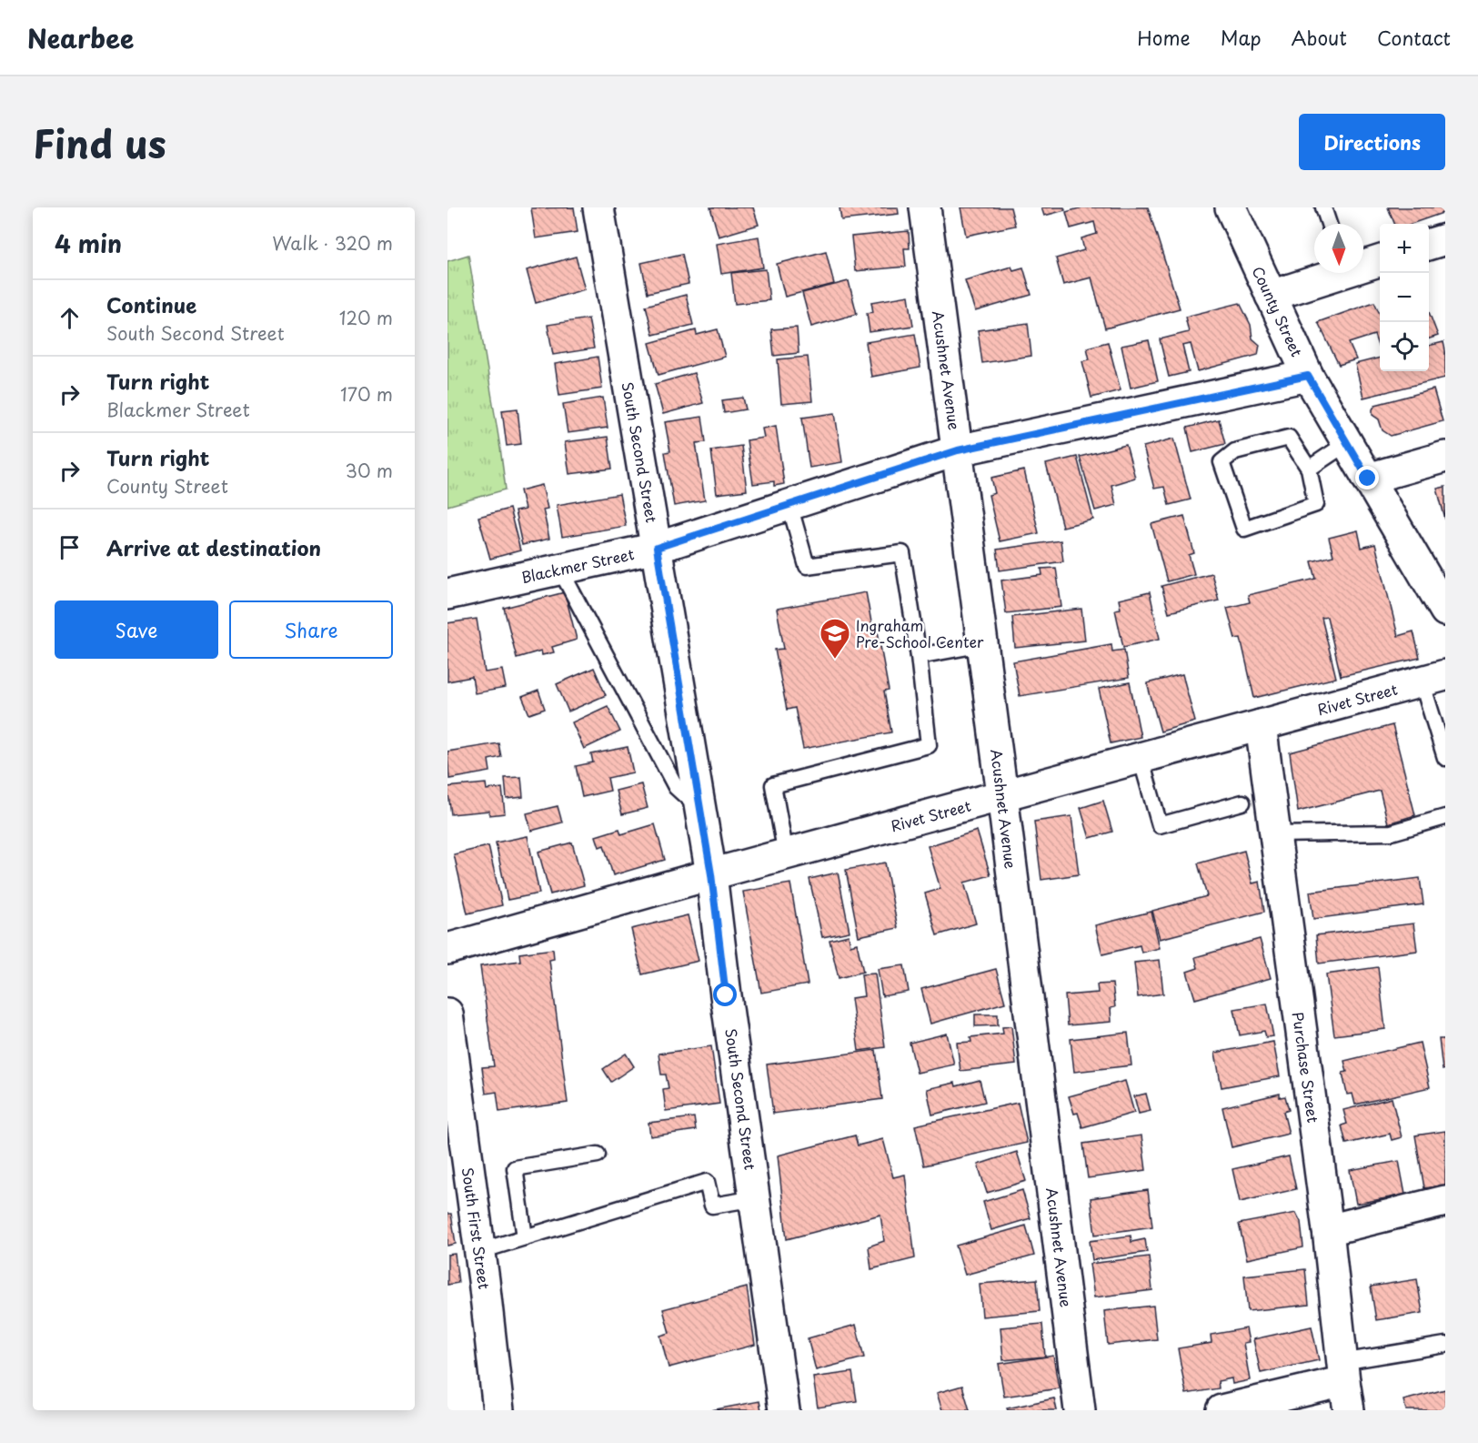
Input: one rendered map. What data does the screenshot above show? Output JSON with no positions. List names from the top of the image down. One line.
{"streets":{"street":["County Street","Acushnet Avenue","South Second Street","Blackmer Street","Rivet Street","Purchase Street","South First Street"]},"crossings":[["County Street","Blackmer Street"],["Acushnet Avenue","Blackmer Street"],["Acushnet Avenue","Rivet Street"],["South Second Street","Blackmer Street"],["South Second Street","Rivet Street"],["Rivet Street","Purchase Street"]],"places":{"school or university":["Ingraham Pre-School Center"]},"north":"bottom","page":{"header":"Nearbee","nav":["Home","Map","About","Contact"],"title":"Find us","buttons":["Directions",["Save","Share"]],"heading":["4 min","Walk · 320 m"],"map_buttons":["+","−"],"list":[["Continue","South Second Street","120 m"],["Turn right","Blackmer Street","170 m"],["Turn right","County Street","30 m"],"Arrive at destination"]}}
